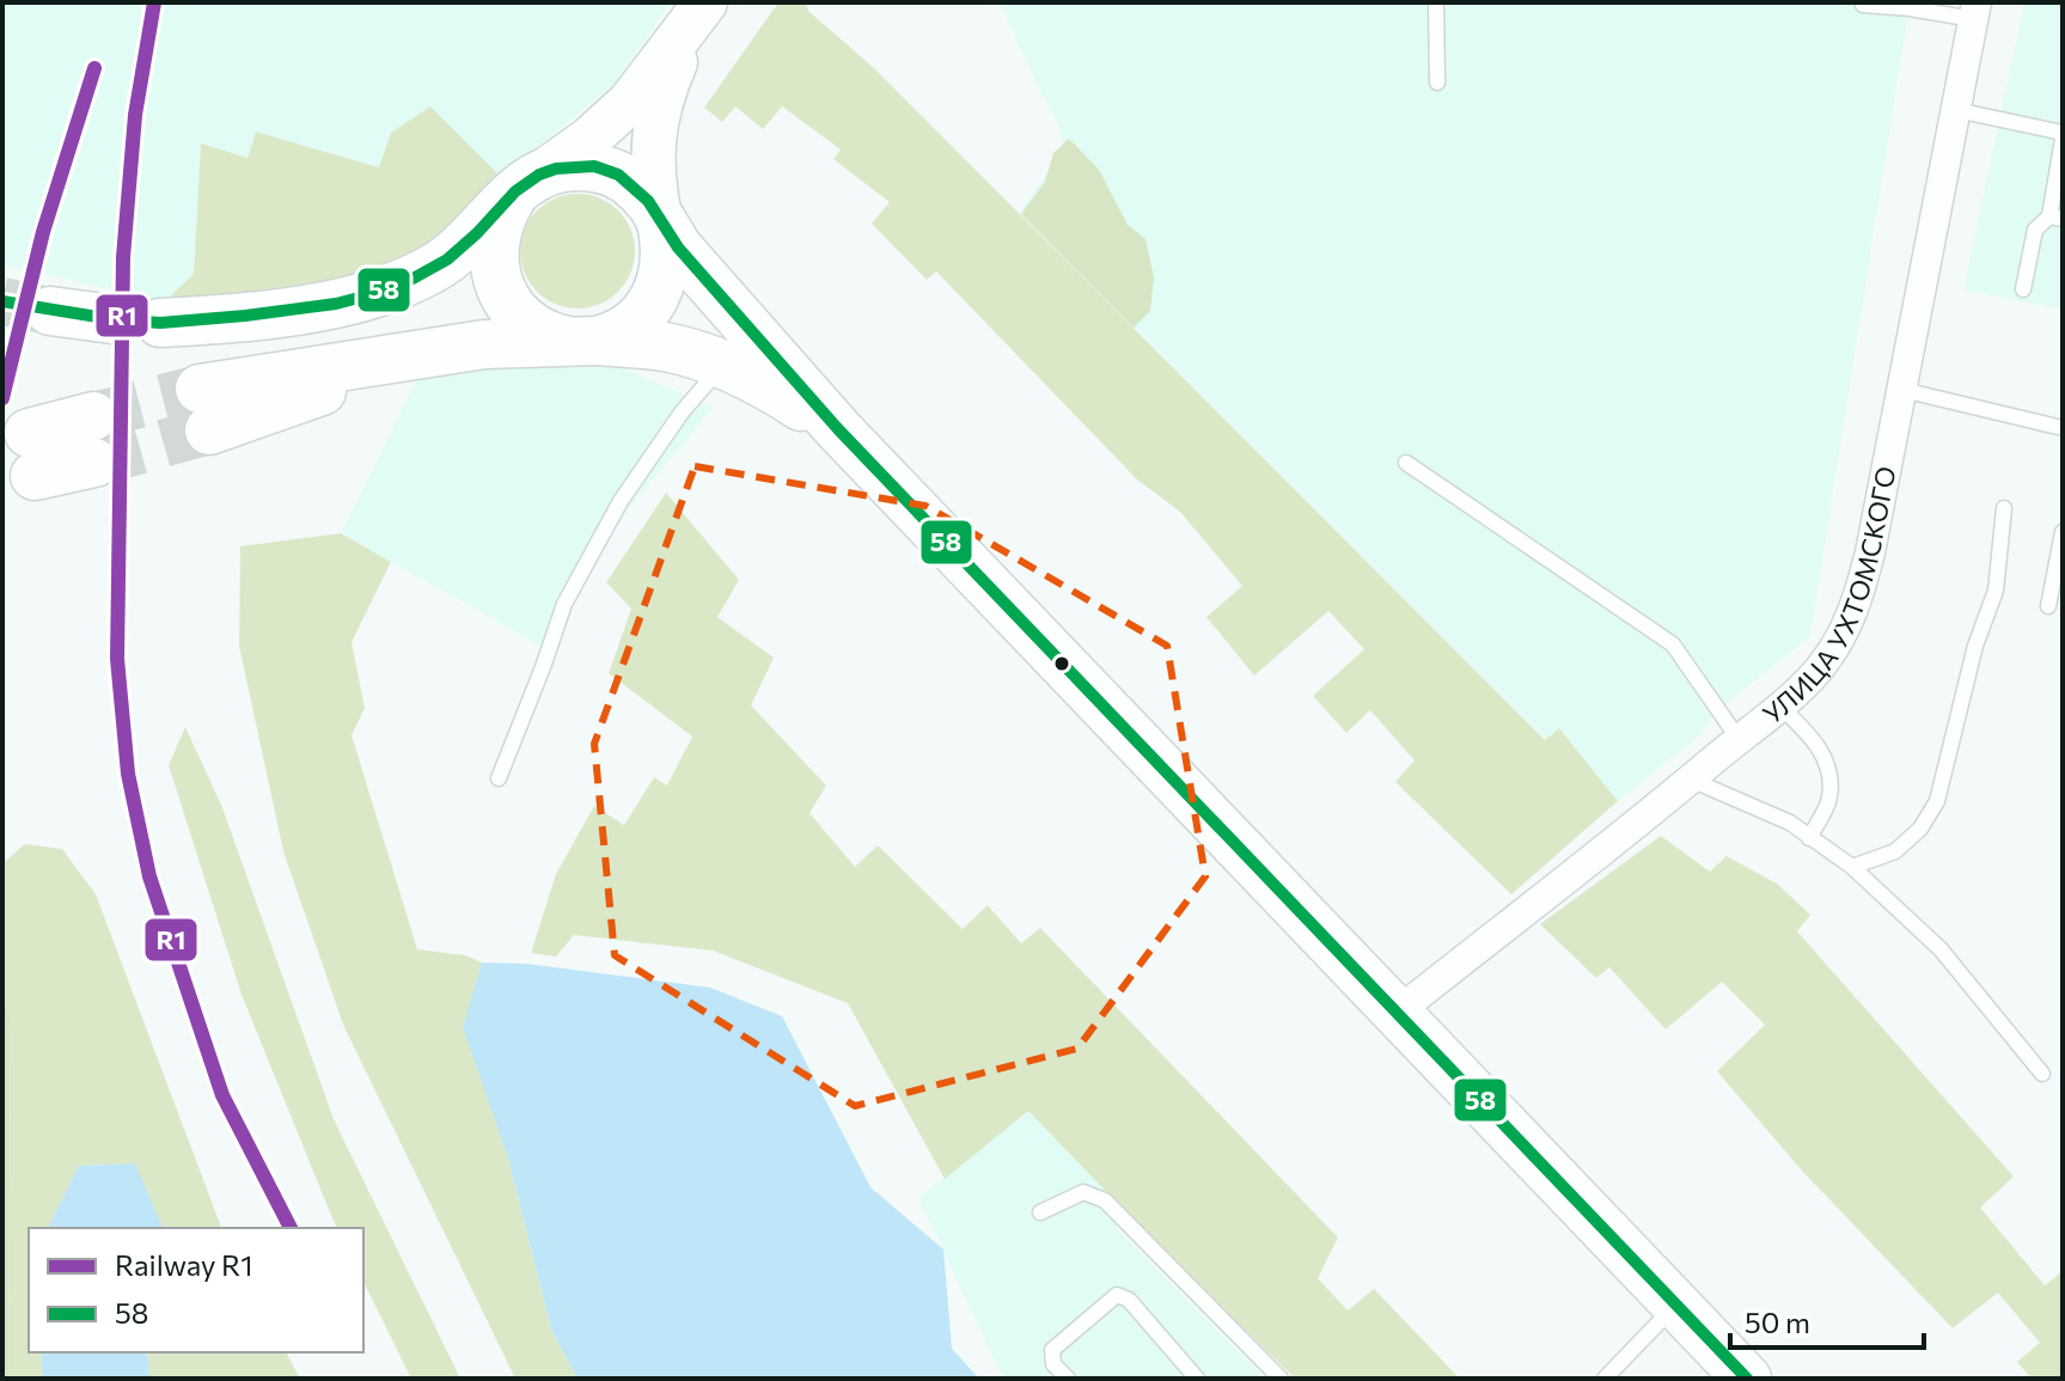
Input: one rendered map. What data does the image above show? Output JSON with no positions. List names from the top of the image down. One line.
{"streets":{"street":["УЛИЦА УХТОМСКОГО"]},"lines":["rail line R1","transit line 58"],"legend":["Railway R1","58"],"scale_bar":"50 m"}
